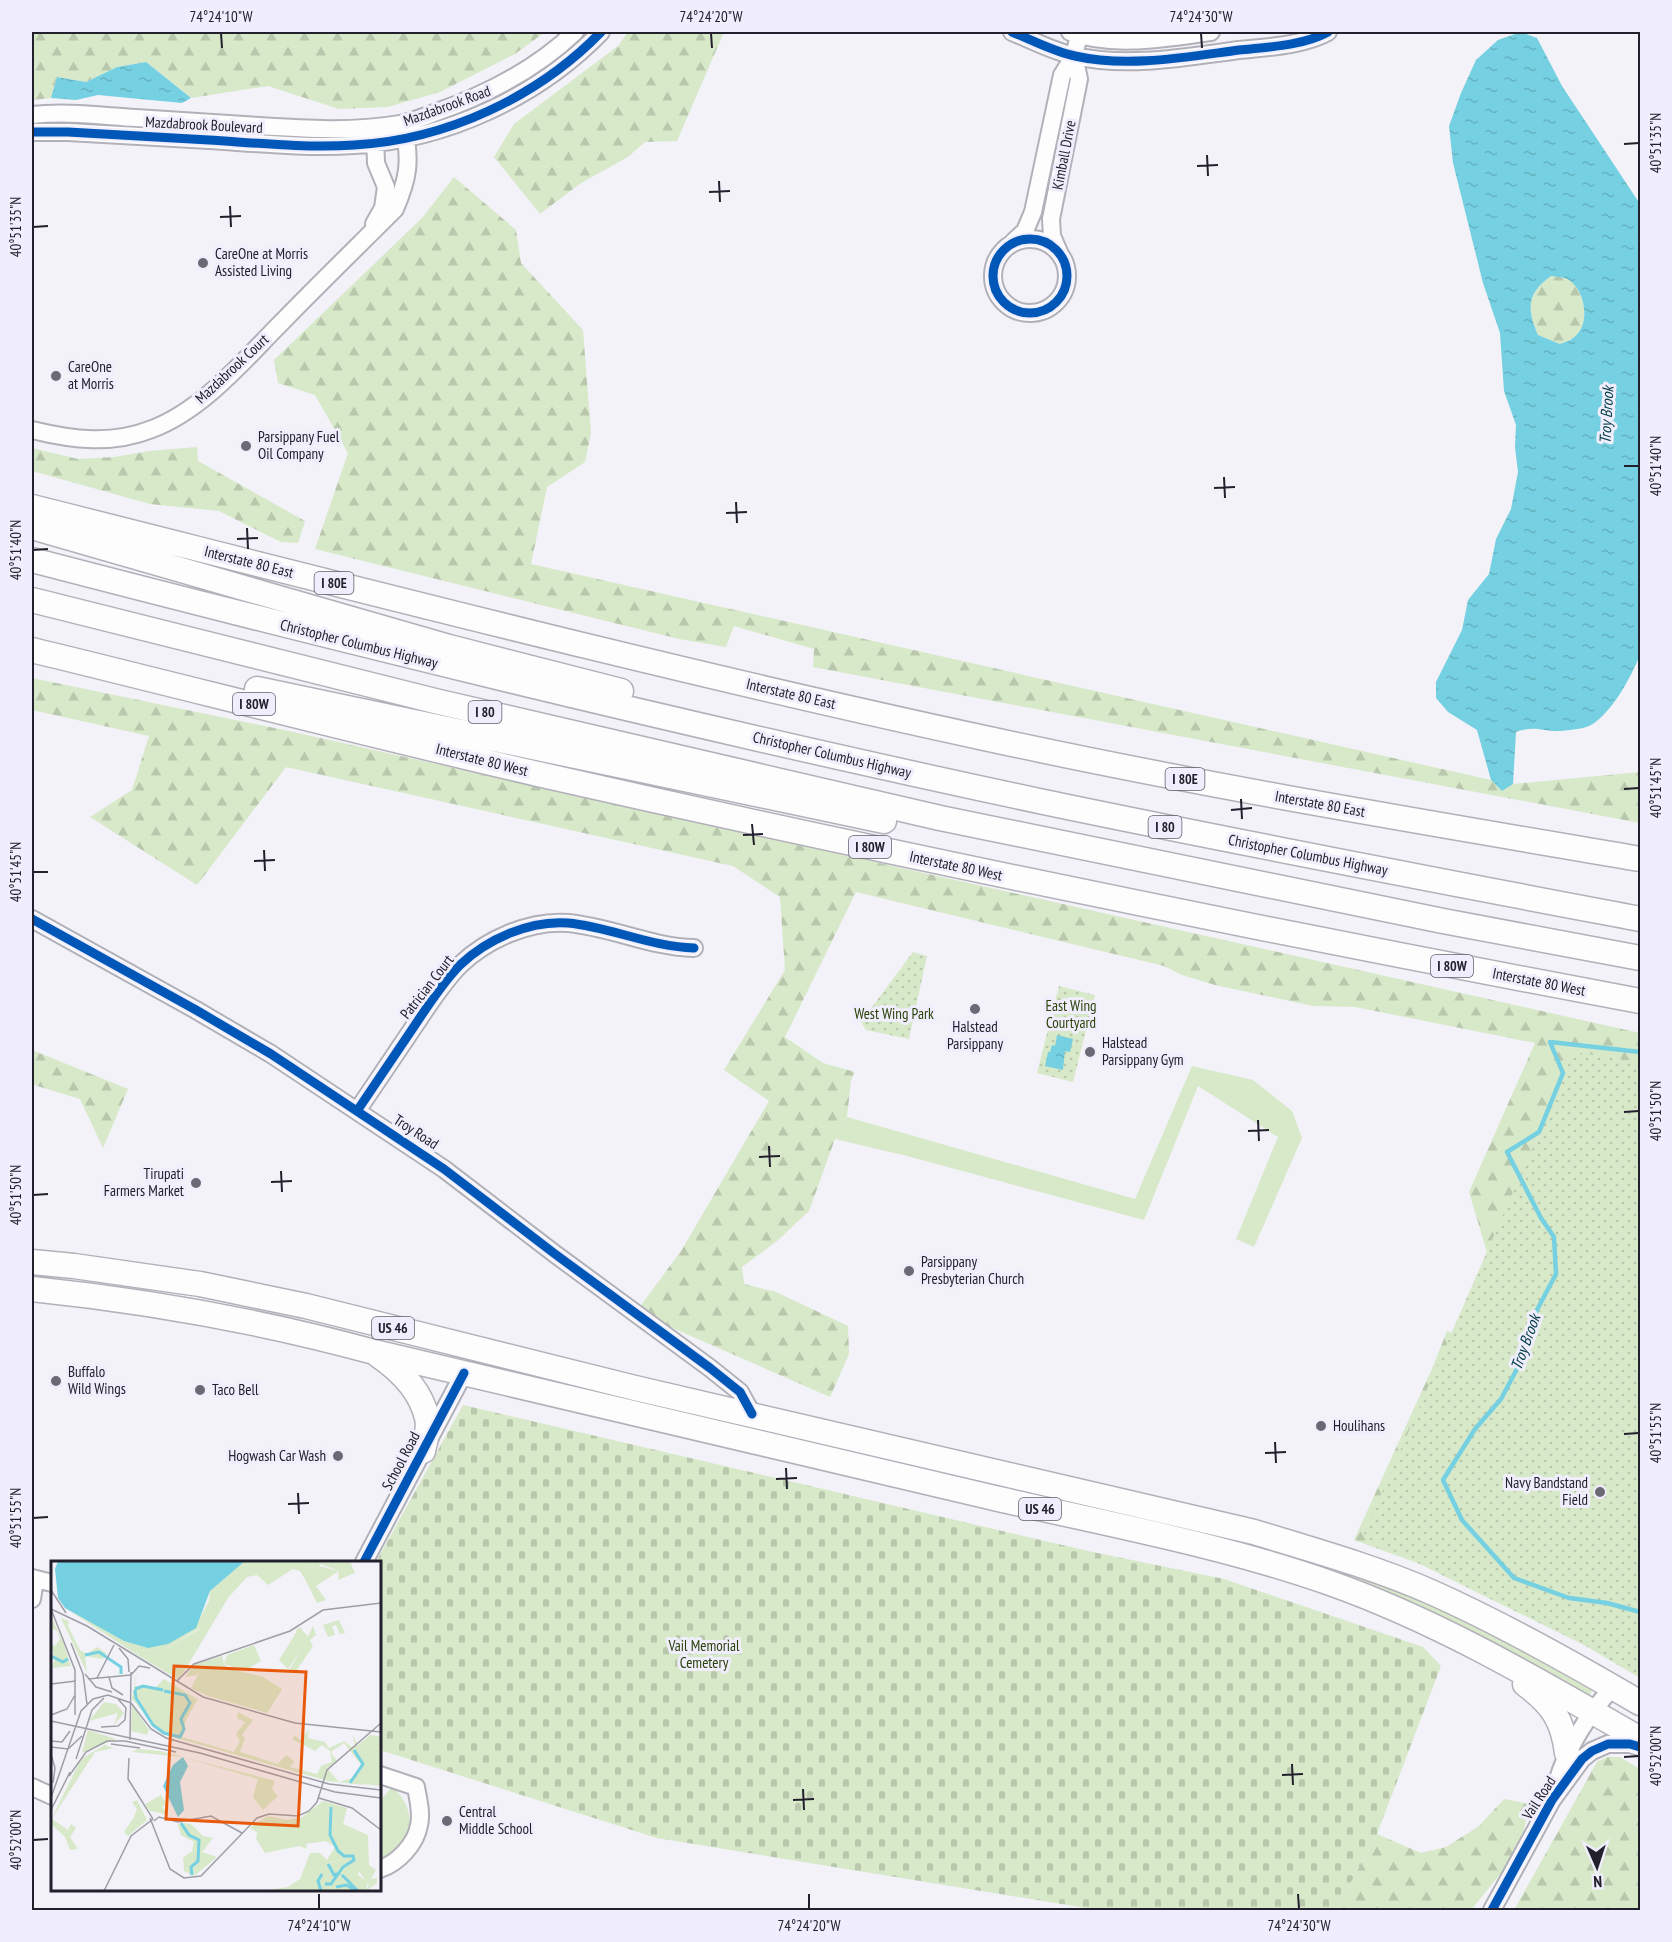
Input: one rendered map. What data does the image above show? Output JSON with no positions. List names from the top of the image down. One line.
{"streets":{"highway":["Interstate 80 East","I 80E","Christopher Columbus Highway","I 80W","I 80","Interstate 80 West","US 46"],"street":["Mazdabrook Road","Mazdabrook Boulevard","Kimball Drive","Mazdabrook Court","Patrician Court","Troy Road","School Road","Vail Road"]},"crossings":[["Mazdabrook Road","Mazdabrook Boulevard"],["Mazdabrook Road","Mazdabrook Court"],["Mazdabrook Boulevard","Mazdabrook Court"],["Patrician Court","Troy Road"],["Troy Road","US 46"],["US 46","School Road"],["US 46","Vail Road"]],"water":["Troy Brook"],"parks":["East Wing Courtyard","West Wing Park","Vail Memorial Cemetery"],"places":["CareOne at Morris Assisted Living","CareOne at Morris","Parsippany Fuel Oil Company","Halstead Parsippany","Halstead Parsippany Gym","Tirupati Farmers Market","Parsippany Presbyterian Church","Buffalo Wild Wings","Taco Bell","Houlihans","Hogwash Car Wash","Navy Bandstand Field","Central Middle School"],"north":"bottom","coordinates":["74°24'10\"W","74°24'20\"W","74°24'30\"W","40°51'35\"N","40°51'40\"N","40°51'45\"N","40°51'50\"N","40°51'55\"N","40°52'00\"N"]}
